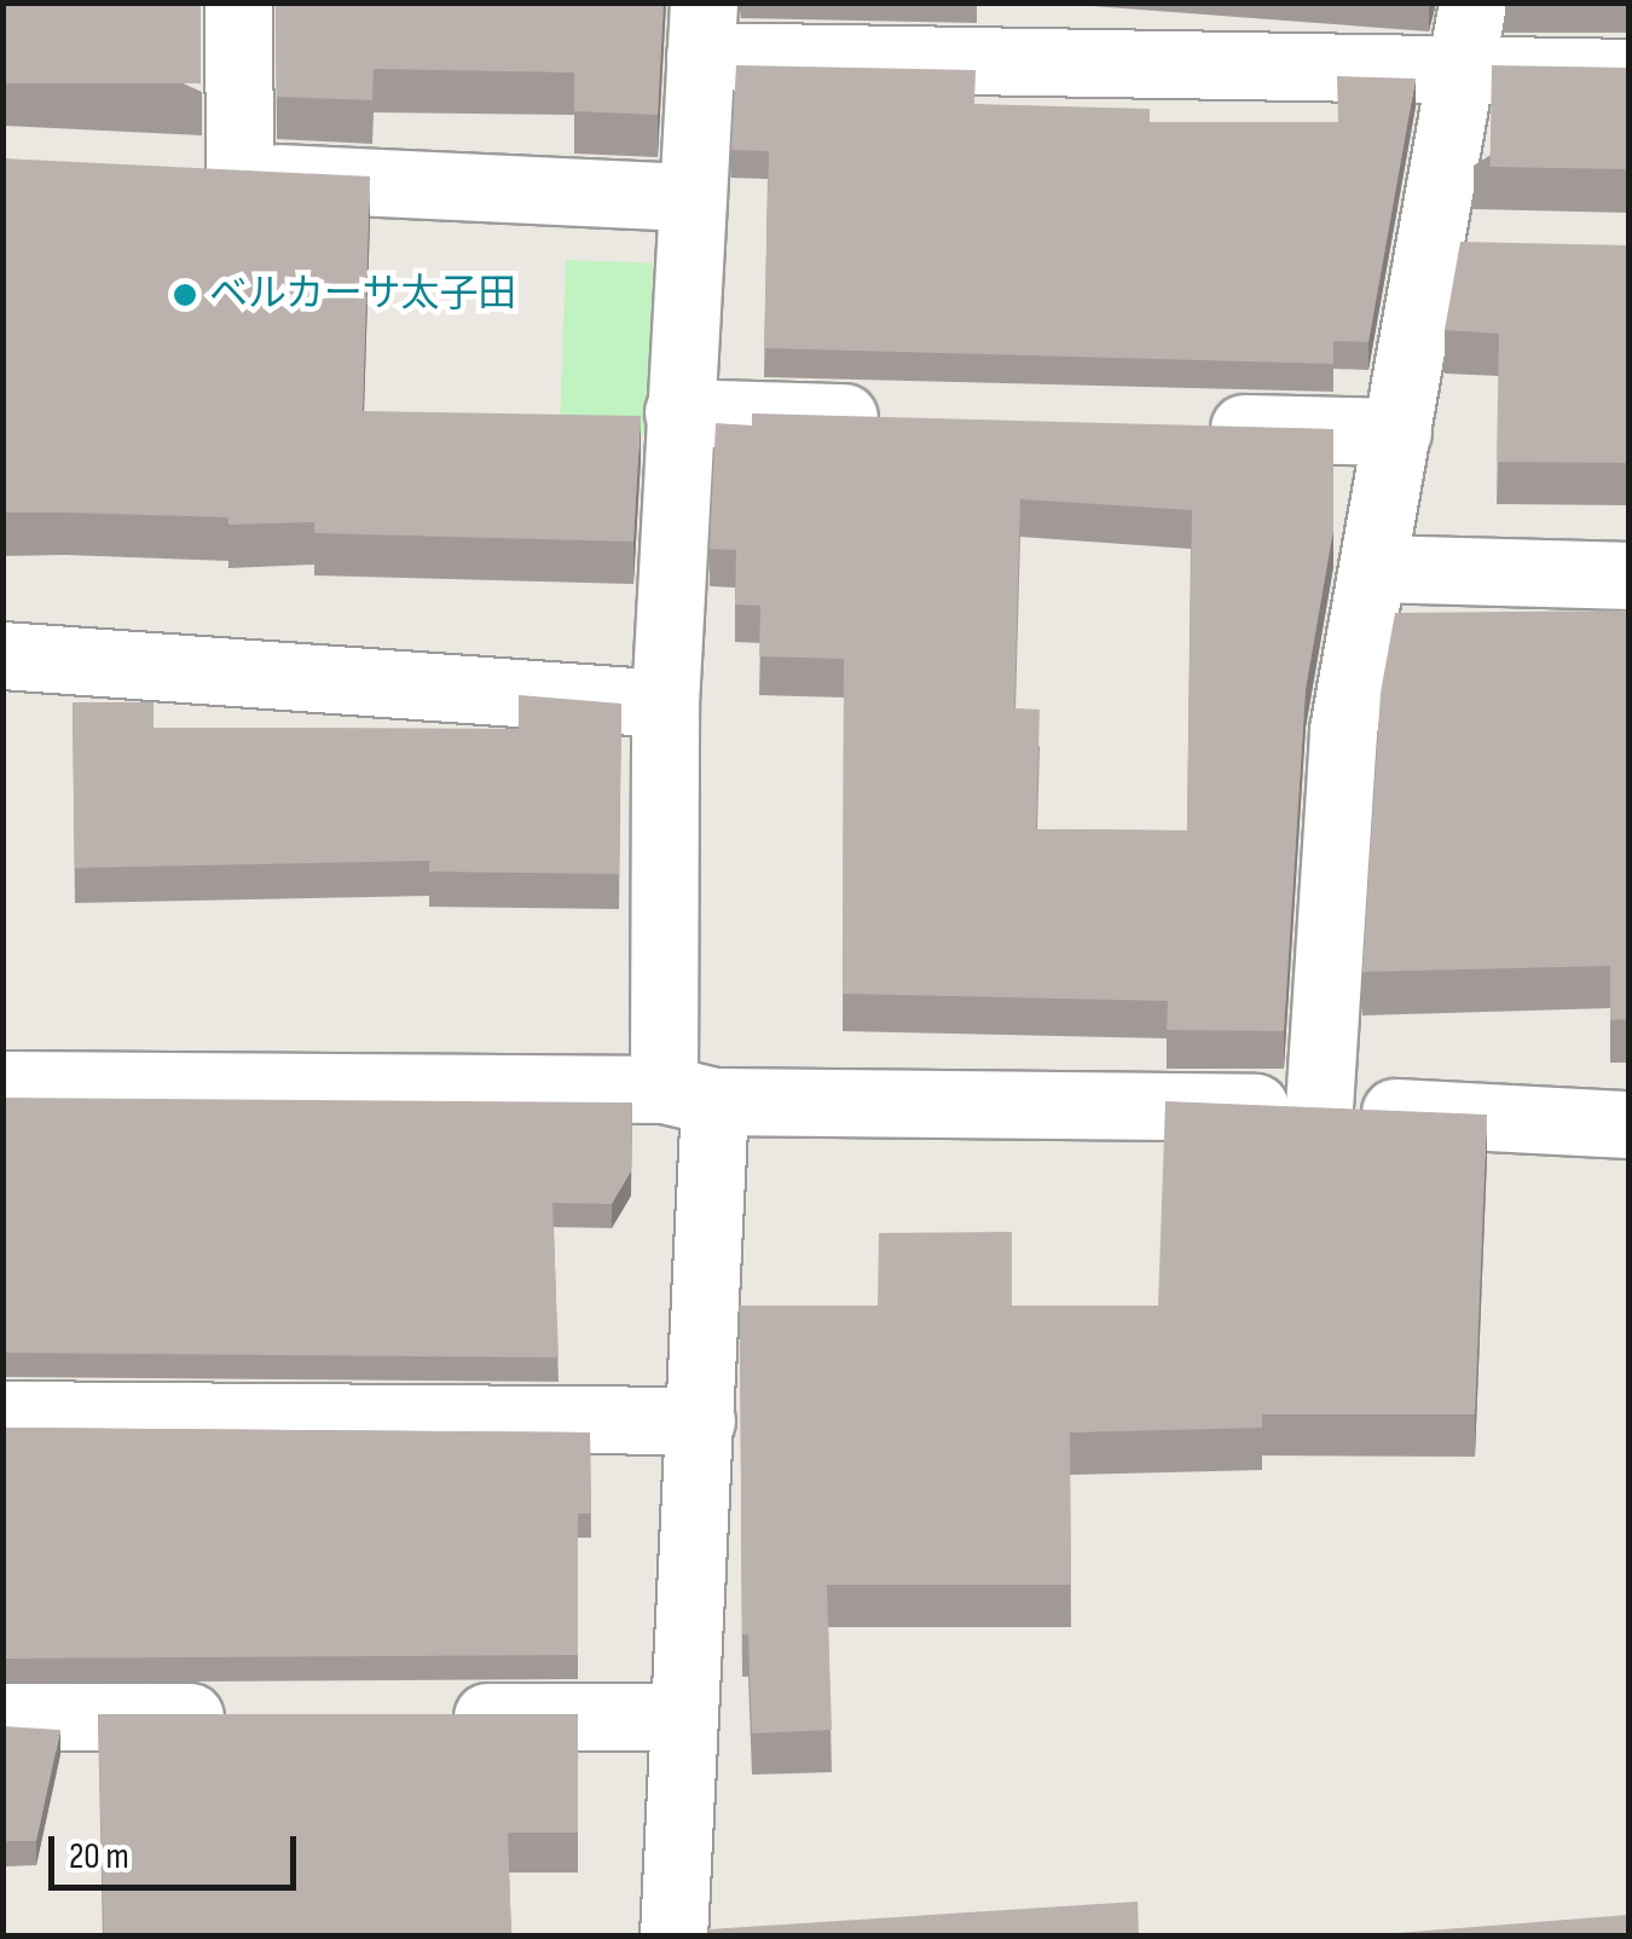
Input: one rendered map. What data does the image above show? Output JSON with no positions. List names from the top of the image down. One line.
{"places":["ベルカーサ太子田"],"scale_bar":"20 m"}
